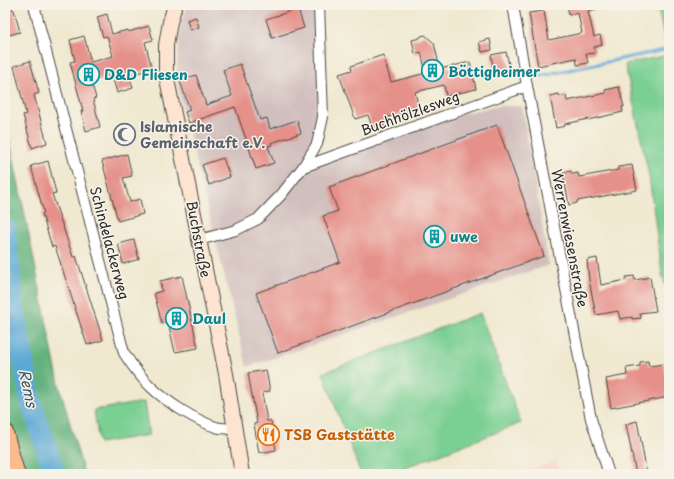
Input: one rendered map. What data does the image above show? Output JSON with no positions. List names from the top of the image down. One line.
{"streets":{"street":["Buchhölzlesweg","Werrenwiesenstraße","Buchstraße","Schindelackerweg"]},"crossings":[["Buchhölzlesweg","Werrenwiesenstraße"],["Buchstraße","Schindelackerweg"]],"water":["Rems"],"places":{"building":["Böttigheimer","D&D Fliesen","uwe","Daul"],"mosque":["Islamische Gemeinschaft e.V."],"restaurant":["TSB Gaststätte"]}}
